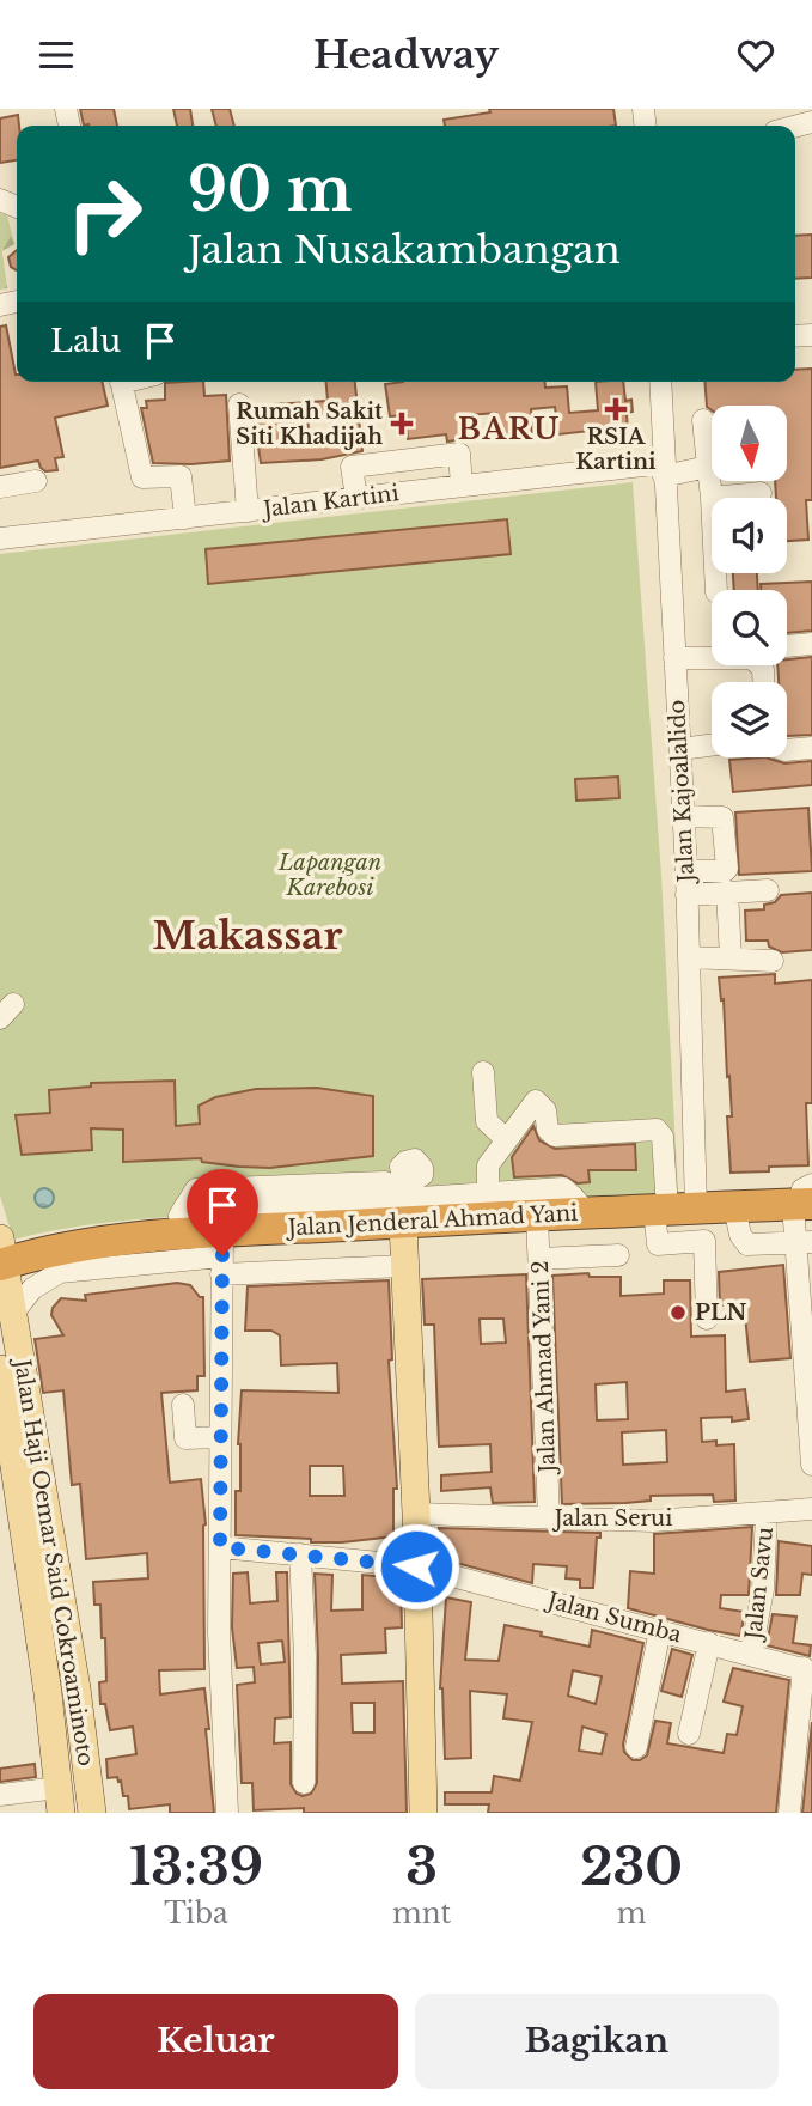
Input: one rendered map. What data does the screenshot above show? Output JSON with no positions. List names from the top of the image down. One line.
{"streets":{"highway":["Jalan Jenderal Ahmad Yani"],"main road":["Jalan Haji Oemar Said Cokroaminoto"],"street":["Jalan Kartini","Jalan Kajoalalido","Jalan Ahmad Yani 2","Jalan Serui","Jalan Savu","Jalan Sumba"]},"crossings":[["Jalan Kartini","Jalan Kajoalalido"],["Jalan Kajoalalido","Jalan Jenderal Ahmad Yani"],["Jalan Jenderal Ahmad Yani","Jalan Ahmad Yani 2"],["Jalan Jenderal Ahmad Yani","Jalan Haji Oemar Said Cokroaminoto"],["Jalan Ahmad Yani 2","Jalan Serui"],["Jalan Serui","Jalan Savu"],["Jalan Savu","Jalan Sumba"]],"districts":["BARU","Makassar"],"parks":["Lapangan Karebosi"],"places":{"health":["RSIA Kartini","Rumah Sakit Siti Khadijah"],"other":["PLN"]},"north":"bottom","page":{"header":"Headway","turn":["90 m","Jalan Nusakambangan"],"then":"Lalu","eta":["13:39","Tiba","3","mnt","230","m"],"buttons":["Keluar","Bagikan"]}}
